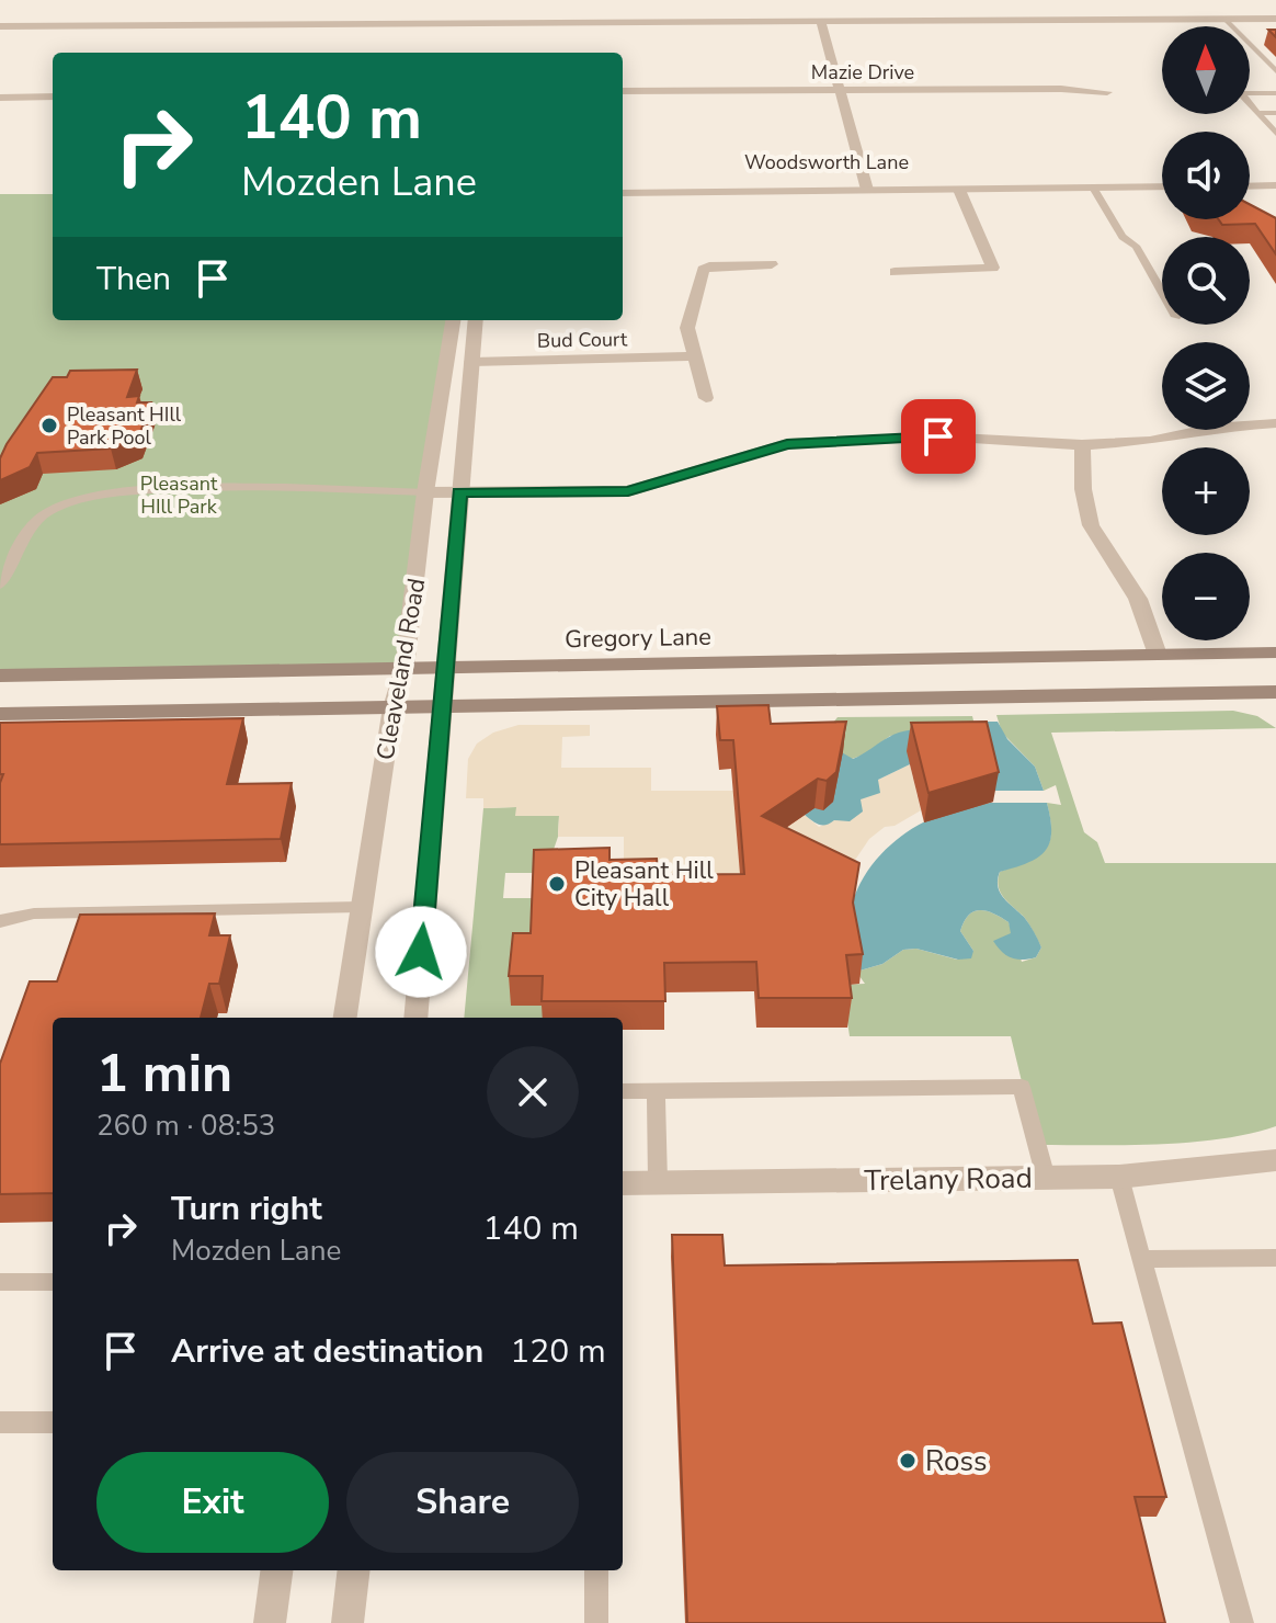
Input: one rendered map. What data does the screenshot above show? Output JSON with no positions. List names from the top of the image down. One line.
{"streets":{"main road":["Gregory Lane"],"street":["Mazie Drive","Woodsworth Lane","Bud Court","Cleaveland Road","Trelany Road"]},"crossings":[["Bud Court","Cleaveland Road"],["Gregory Lane","Cleaveland Road"]],"parks":["Pleasant HIll Park"],"places":["Pleasant HIll Park Pool","Pleasant Hill City Hall","Ross"],"north":"top","page":{"map_buttons":["+","−"],"turn":["140 m","Mozden Lane"],"then":"Then","heading":["1 min","260 m · 08:53"],"list":[{"name":"Turn right","note":"Mozden Lane","value":"140 m"},{"name":"Arrive at destination","value":"120 m"}],"buttons":["Exit","Share"]}}
